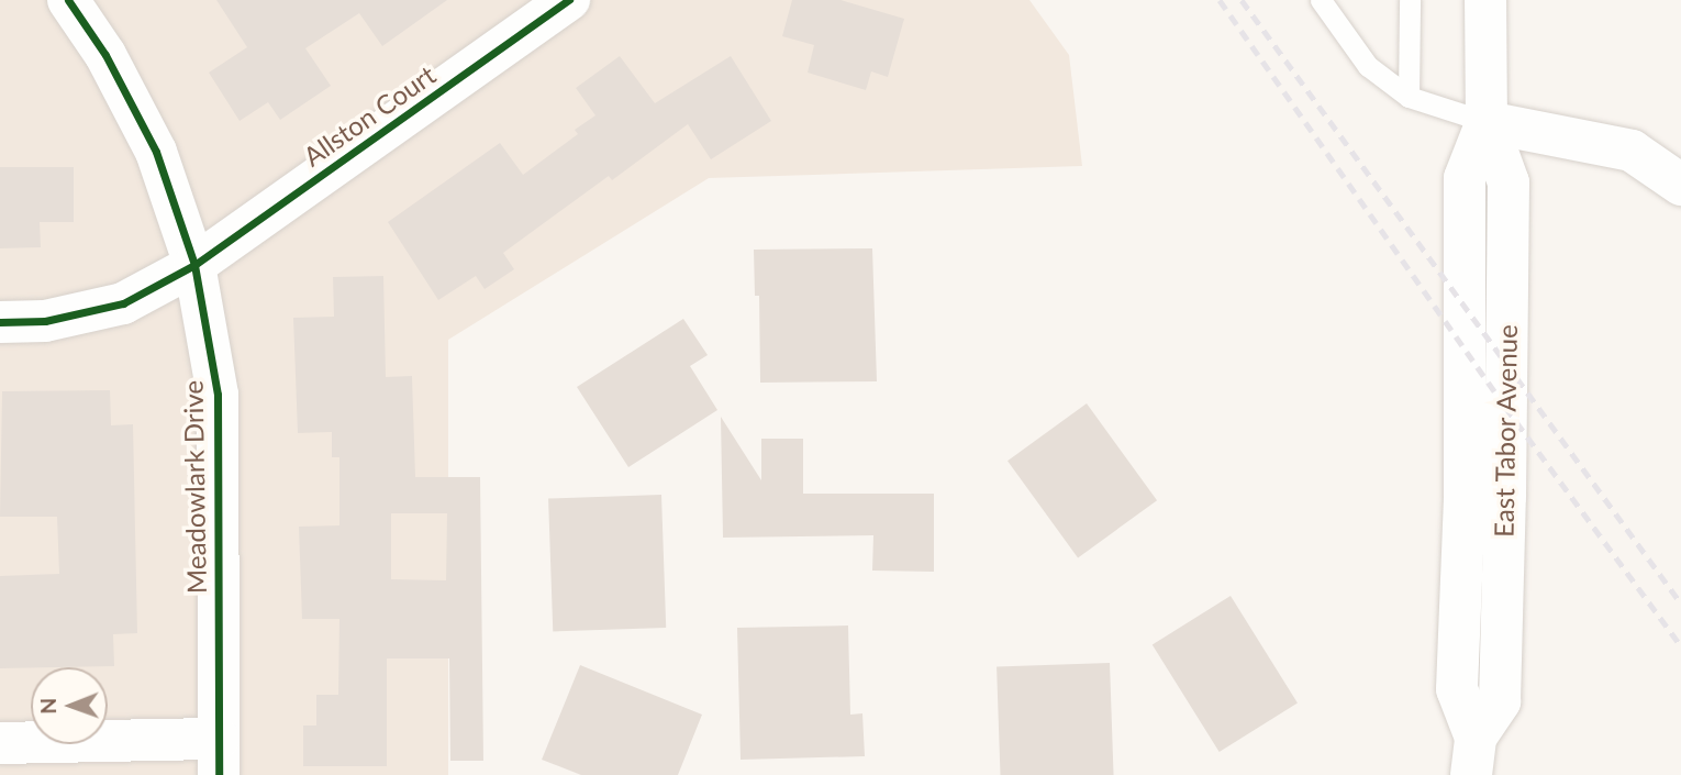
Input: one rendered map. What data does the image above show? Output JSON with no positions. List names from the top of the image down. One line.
{"streets":{"street":["Allston Court","East Tabor Avenue","Meadowlark Drive"]},"crossings":[["Allston Court","Meadowlark Drive"]],"north":"left"}
